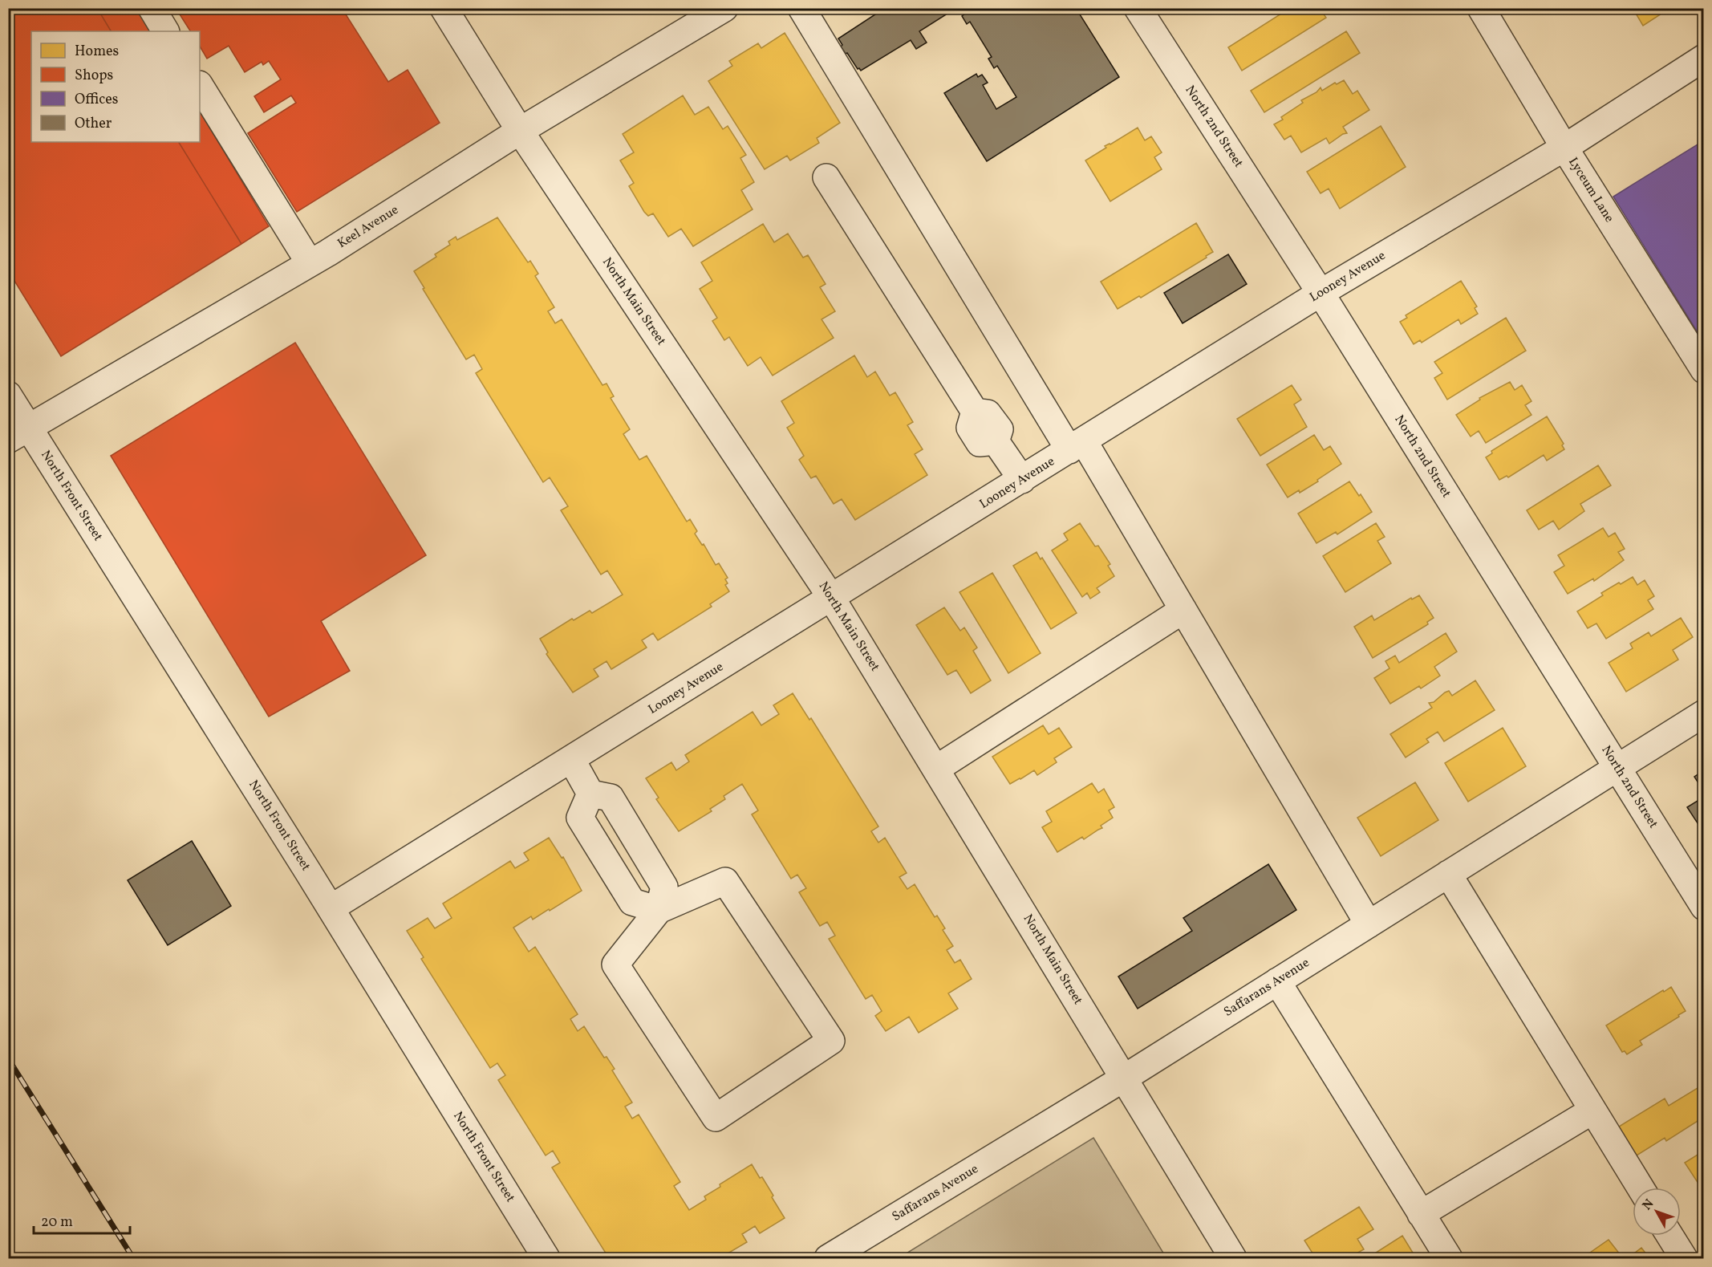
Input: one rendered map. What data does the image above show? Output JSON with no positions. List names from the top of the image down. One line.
{"streets":{"street":["North 2nd Street","Lyceum Lane","Keel Avenue","Looney Avenue","North Main Street","North Front Street","Saffarans Avenue"]},"crossings":[["North 2nd Street","Looney Avenue"],["North 2nd Street","Saffarans Avenue"],["Lyceum Lane","Looney Avenue"],["Keel Avenue","North Main Street"],["Keel Avenue","North Front Street"],["Looney Avenue","North Main Street"],["Looney Avenue","North Front Street"],["North Main Street","Saffarans Avenue"]],"legend":["Homes","Shops","Offices","Other"],"scale_bar":"20 m","north":"top left"}
